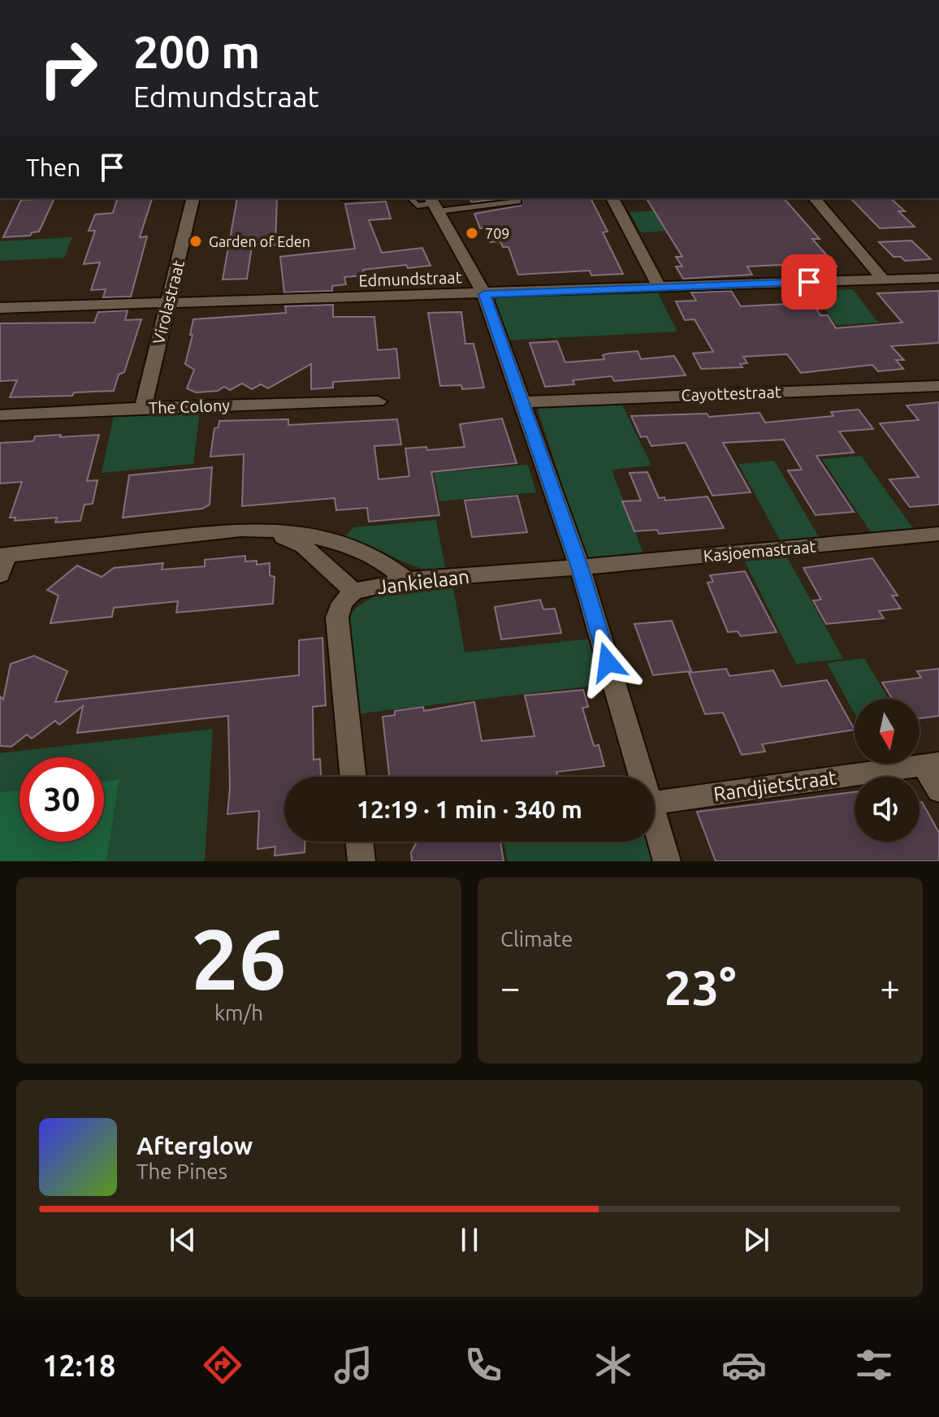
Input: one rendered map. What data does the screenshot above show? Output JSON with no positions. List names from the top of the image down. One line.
{"streets":{"street":["Edmundstraat","Virolastraat","Cayottestraat","The Colony","Kasjoemastraat","Jankielaan","Randjietstraat"]},"crossings":[["Edmundstraat","Virolastraat"],["Virolastraat","The Colony"],["Kasjoemastraat","Jankielaan"]],"places":["709","Garden of Eden"],"north":"bottom","page":{"turn":["200 m","Edmundstraat"],"then":"Then","limit":"30","trip":"12:19 · 1 min · 340 m","tile":[["26","km/h"],"Climate"],"heat":["−","23°","+"],"song":["Afterglow","The Pines"],"tabs":"12:18"}}
